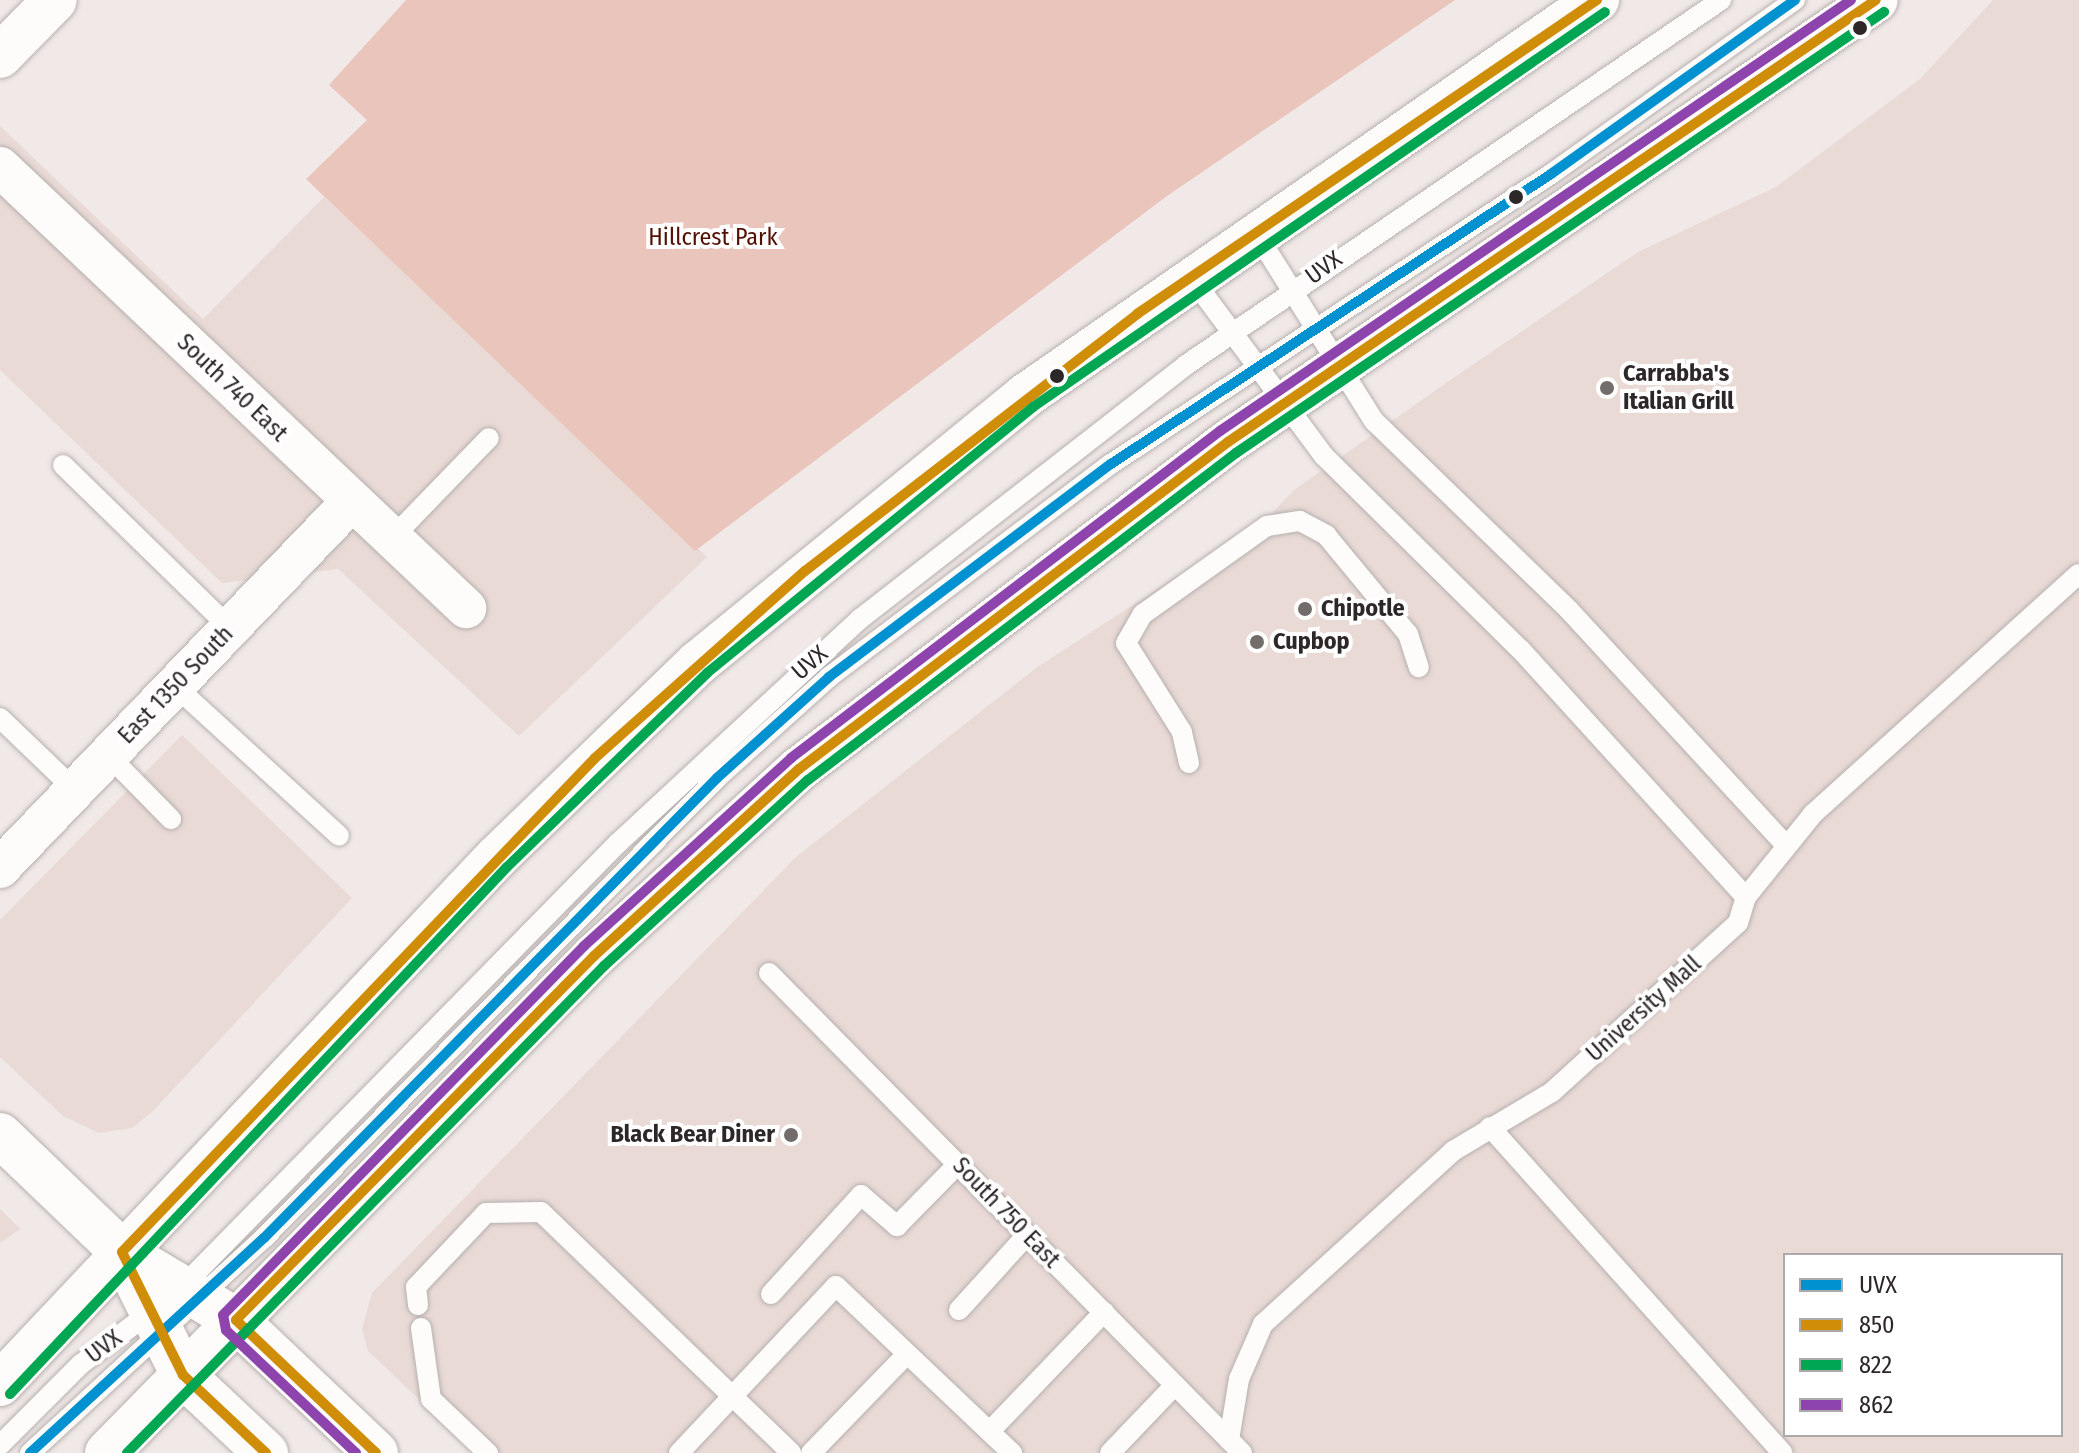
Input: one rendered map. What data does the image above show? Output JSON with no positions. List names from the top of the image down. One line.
{"streets":{"street":["South 740 East","East 1350 South"],"lane":["UVX","University Mall","South 750 East"]},"crossings":[["South 740 East","East 1350 South"],["University Mall","South 750 East"]],"parks":["Hillcrest Park"],"places":["Carrabba's Italian Grill","Chipotle","Cupbop","Black Bear Diner"],"lines":["transit line UVX","transit line 850","transit line 862","transit line 822"],"legend":["UVX","850","822","862"]}
